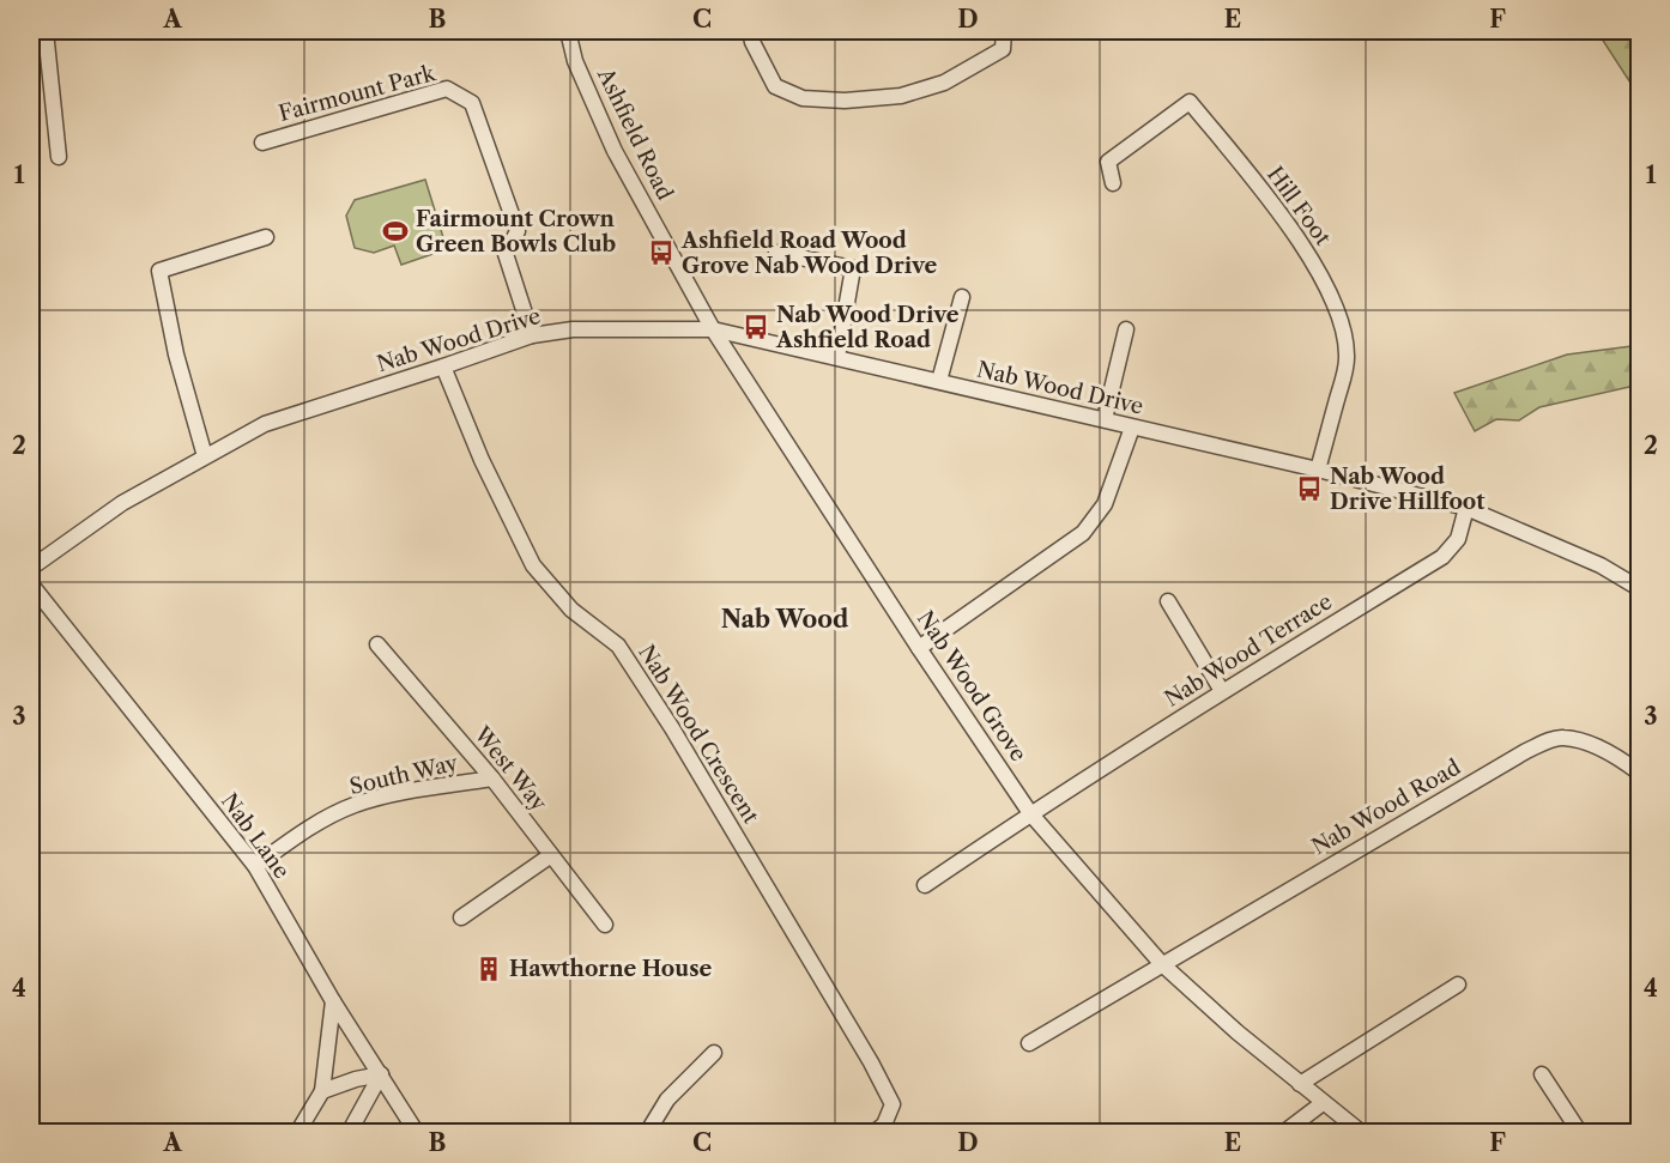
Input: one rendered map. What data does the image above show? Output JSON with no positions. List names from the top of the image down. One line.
{"streets":{"street":["Fairmount Park","Ashfield Road","Hill Foot","Nab Wood Drive","Nab Wood Terrace","Nab Wood Grove","Nab Wood Crescent","West Way","South Way","Nab Wood Road","Nab Lane"]},"crossings":[["Fairmount Park","Nab Wood Drive"],["Ashfield Road","Nab Wood Drive"],["Ashfield Road","Nab Wood Grove"],["Hill Foot","Nab Wood Drive"],["Nab Wood Drive","Nab Wood Terrace"],["Nab Wood Drive","Nab Wood Grove"],["Nab Wood Drive","Nab Wood Crescent"],["Nab Wood Terrace","Nab Wood Grove"],["Nab Wood Grove","Nab Wood Road"],["West Way","South Way"],["South Way","Nab Lane"]],"districts":["Nab Wood"],"places":{"sports":["Fairmount Crown Green Bowls Club"],"bus stop":["Ashfield Road Wood Grove Nab Wood Drive","Nab Wood Drive Ashfield Road","Nab Wood Drive Hillfoot"],"building":["Hawthorne House"]},"grid":{"columns":["A","B","C","D","E","F"],"rows":["1","2","3","4"]}}
